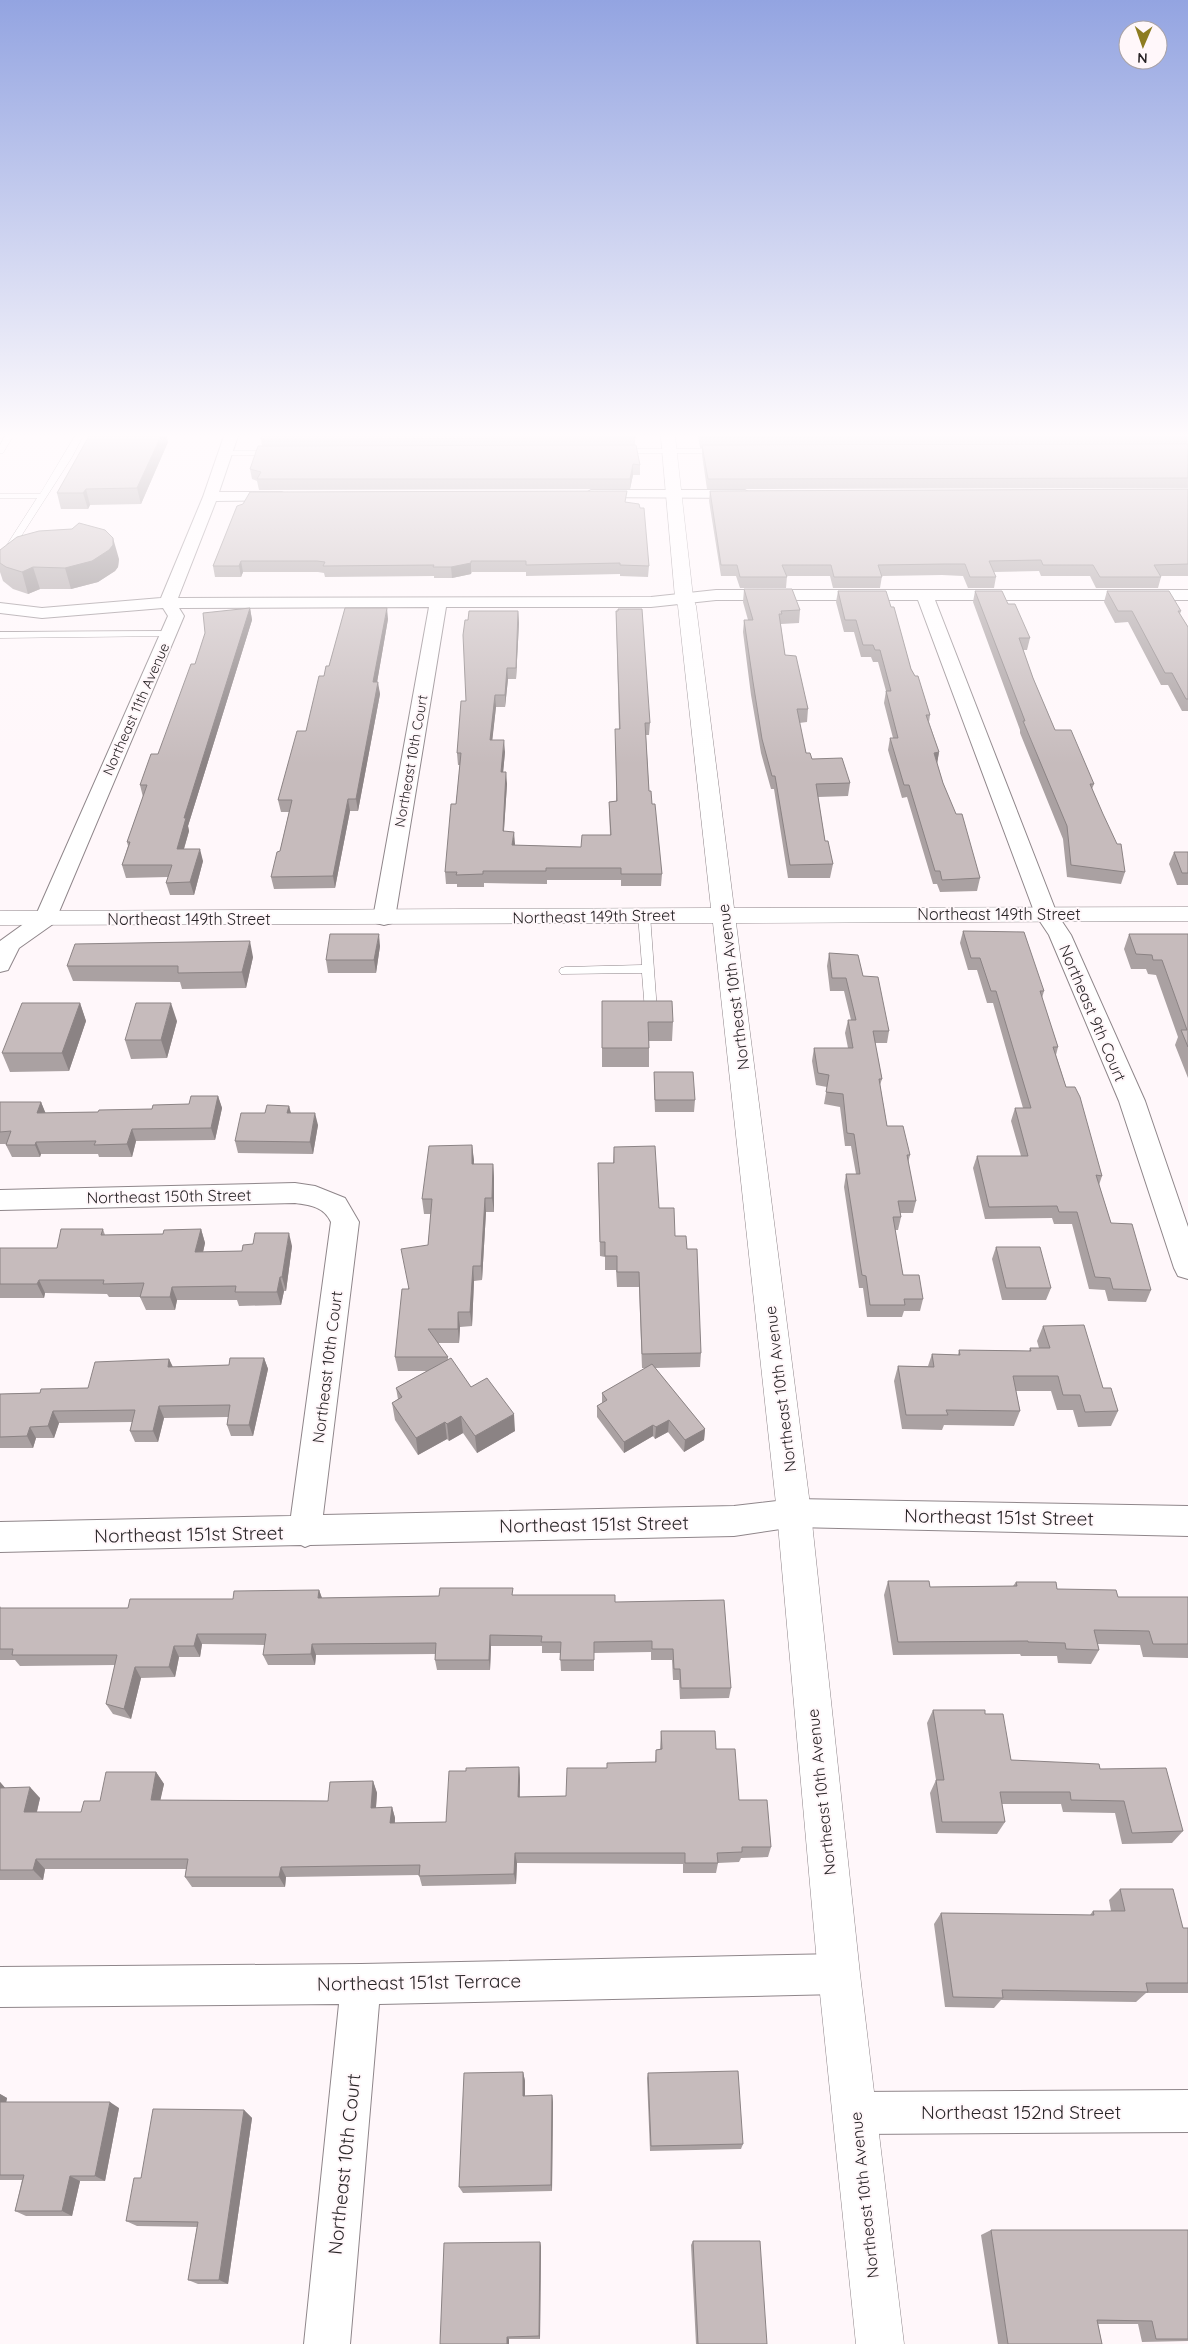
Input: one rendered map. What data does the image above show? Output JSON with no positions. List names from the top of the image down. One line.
{"streets":{"street":["Northeast 11th Avenue","Northeast 10th Court","Northeast 149th Street","Northeast 10th Avenue","Northeast 9th Court","Northeast 150th Street","Northeast 151st Street","Northeast 151st Terrace","Northeast 152nd Street"]},"crossings":[["Northeast 11th Avenue","Northeast 149th Street"],["Northeast 10th Court","Northeast 149th Street"],["Northeast 10th Court","Northeast 150th Street"],["Northeast 10th Court","Northeast 151st Street"],["Northeast 10th Court","Northeast 151st Terrace"],["Northeast 149th Street","Northeast 10th Avenue"],["Northeast 149th Street","Northeast 9th Court"],["Northeast 10th Avenue","Northeast 151st Street"],["Northeast 10th Avenue","Northeast 151st Terrace"],["Northeast 10th Avenue","Northeast 152nd Street"]],"north":"bottom"}
